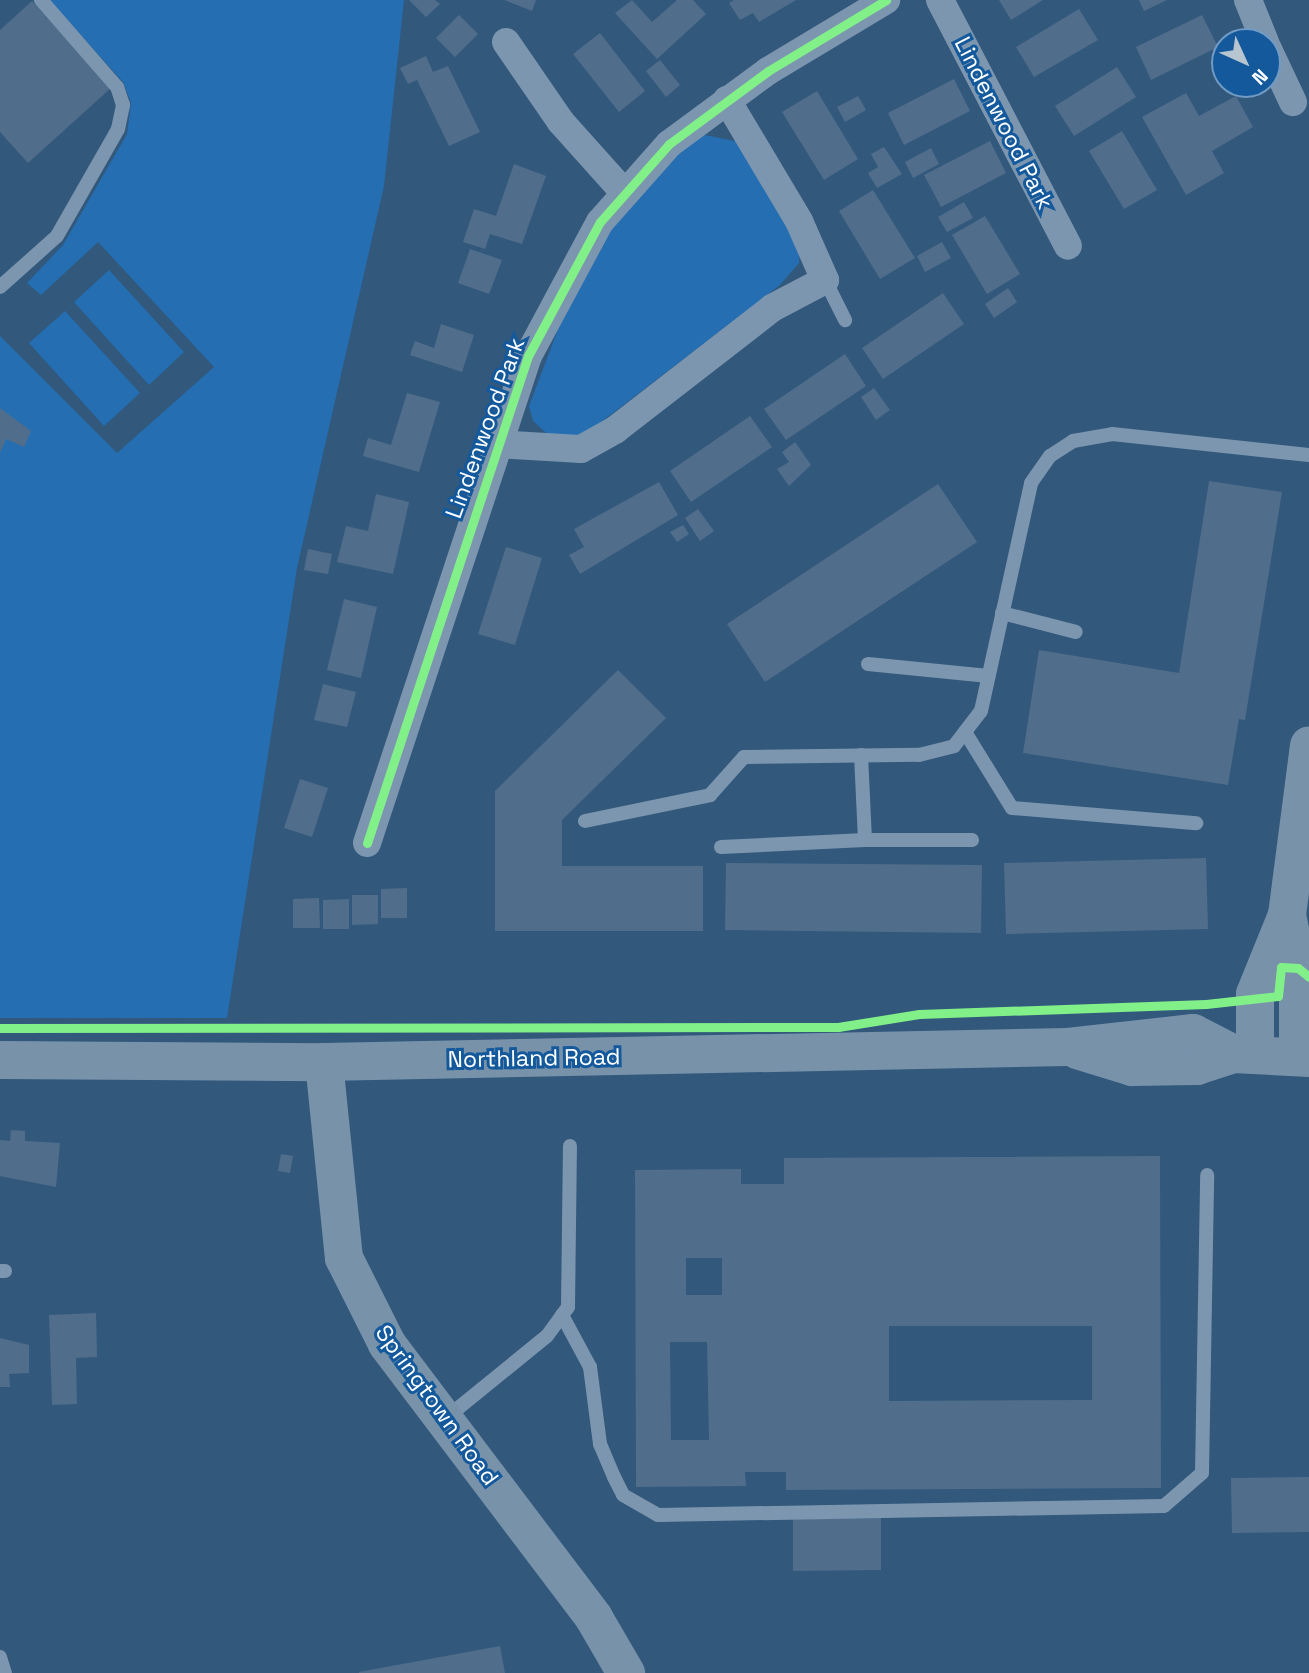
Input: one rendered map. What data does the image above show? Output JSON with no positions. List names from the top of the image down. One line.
{"streets":{"main road":["Northland Road","Springtown Road"],"street":["Lindenwood Park"]},"crossings":[["Northland Road","Springtown Road"]],"north":"bottom right"}
